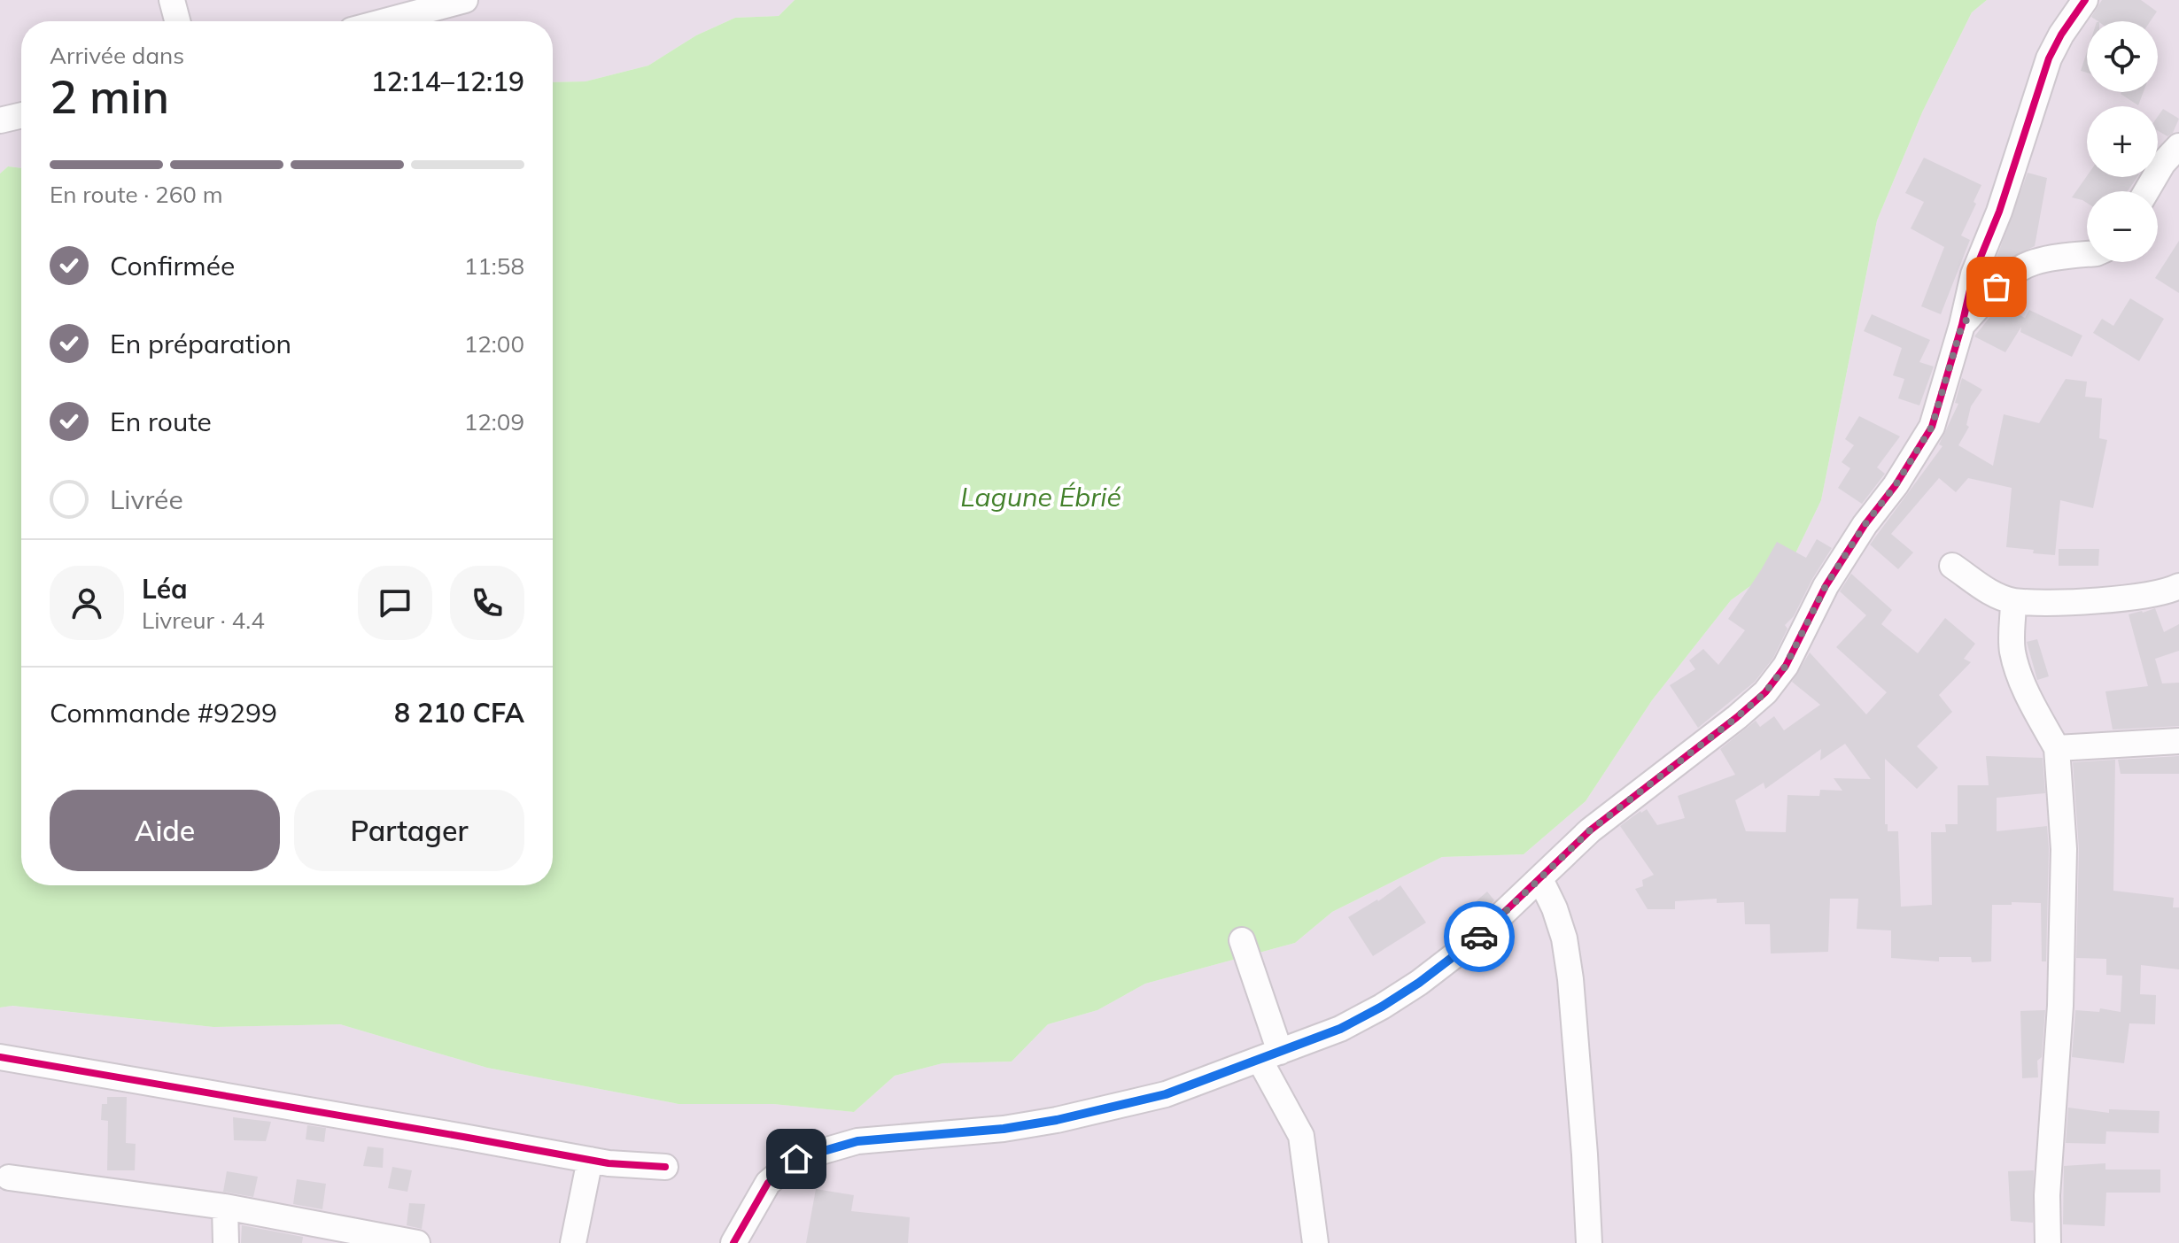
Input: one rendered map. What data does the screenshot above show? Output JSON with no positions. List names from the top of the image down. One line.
{"water":["Lagune Ébrié"],"page":{"map_buttons":["+","−"],"heading":["2 min","Arrivée dans","12:14–12:19"],"panel":["Léa","Livreur · 4.4","Commande #9299","8 210 CFA"],"bar":"En route · 260 m","list":[["Confirmée","11:58"],["En préparation","12:00"],["En route","12:09"],"Livrée"],"buttons":["Aide","Partager"]}}
